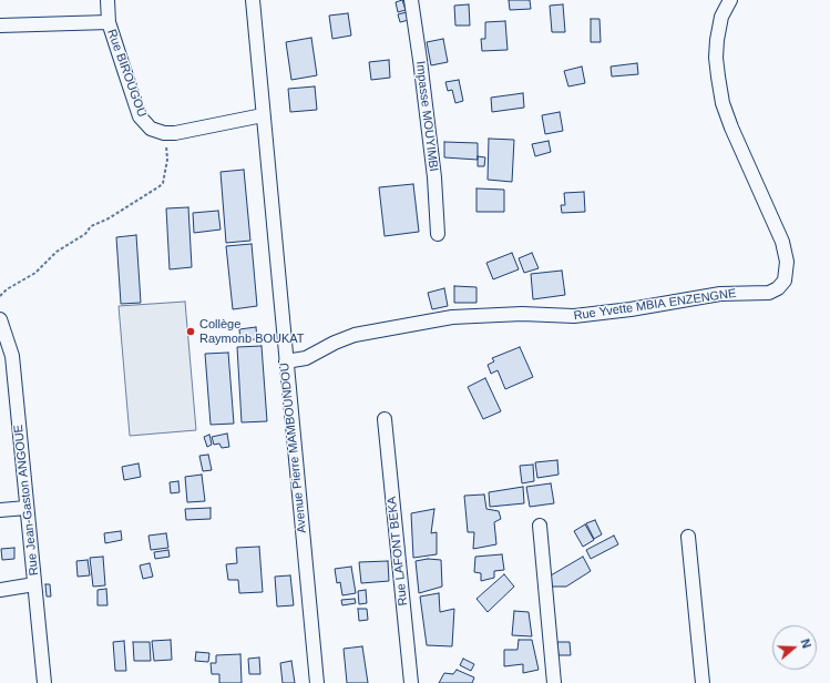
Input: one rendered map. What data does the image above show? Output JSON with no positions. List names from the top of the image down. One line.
{"streets":{"street":["Rue BIROUGOU","Impasse MOUYIMBI","Rue Yvette MBIA ENZENGNE","Avenue Pierre MAMBOUNDOU","Rue Jean-Gaston ANGOUE","Rue LAFONT BEKA"]},"crossings":[["Rue Yvette MBIA ENZENGNE","Avenue Pierre MAMBOUNDOU"]],"places":["Collège Raymonb BOUKAT"],"north":"right"}
